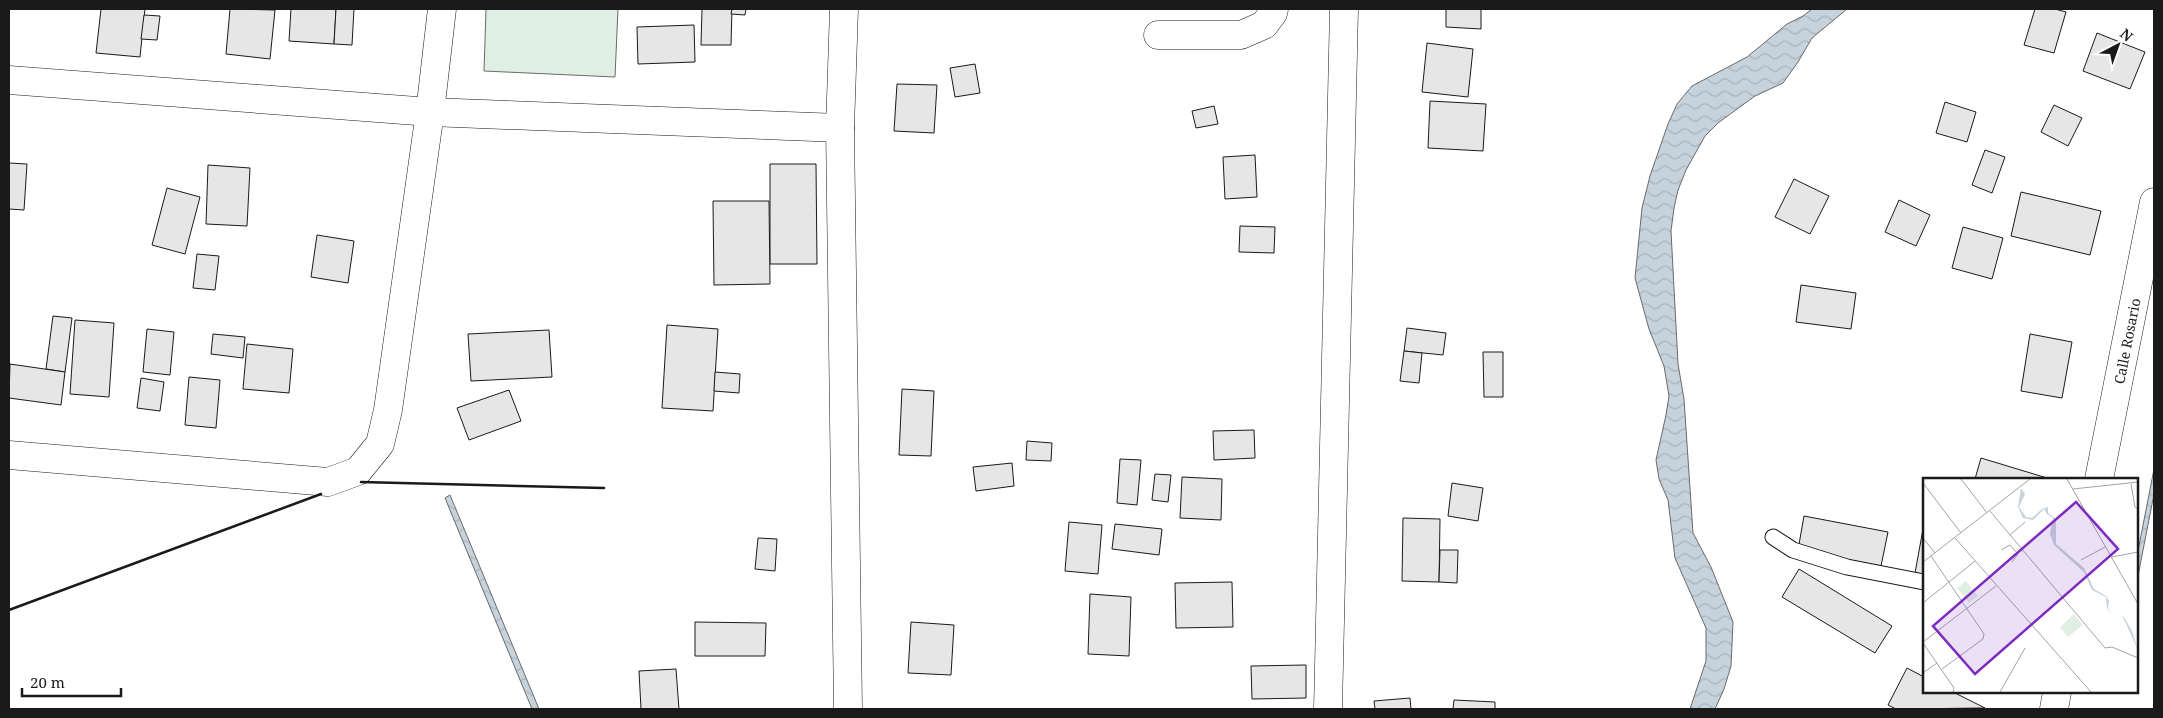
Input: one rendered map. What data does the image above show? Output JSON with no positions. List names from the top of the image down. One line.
{"streets":{"street":["Calle Rosario"]},"scale_bar":"20 m","north":"top right"}
